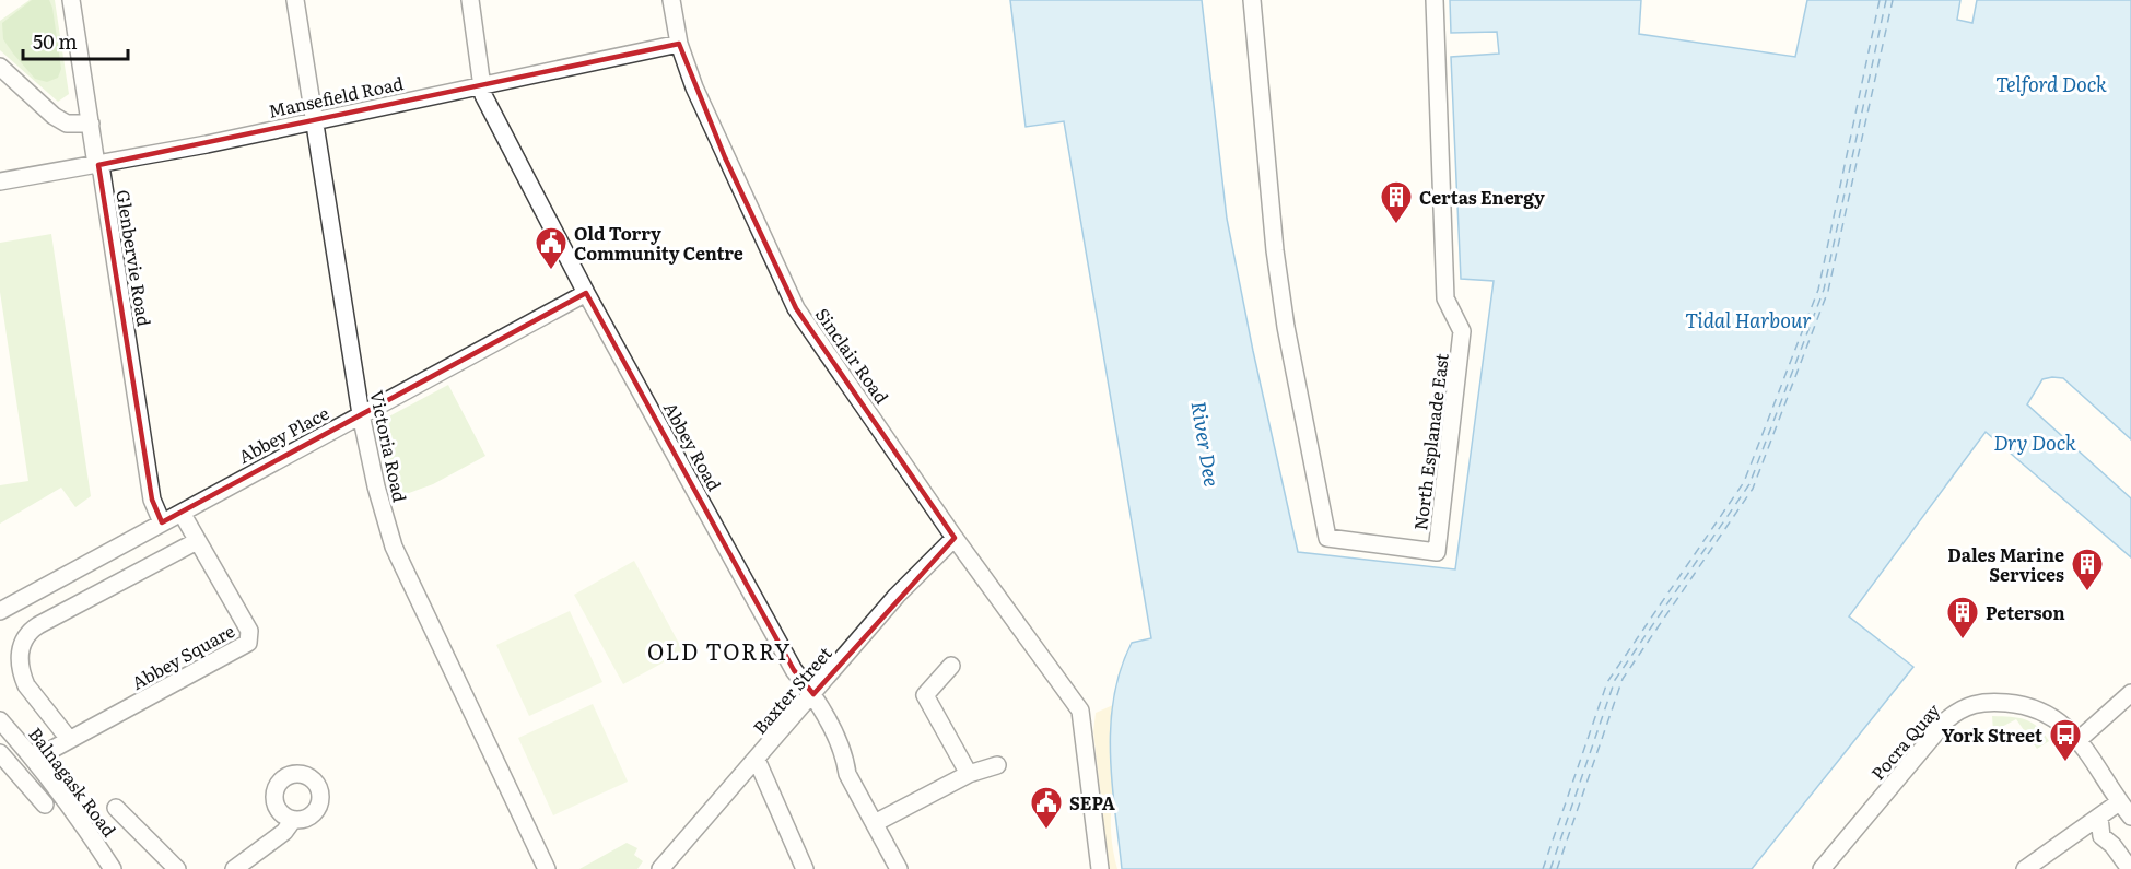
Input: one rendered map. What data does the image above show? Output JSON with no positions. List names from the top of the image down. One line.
{"streets":{"street":["Mansefield Road","Glenbervie Road","Sinclair Road","Abbey Place","North Esplanade East","Victoria Road","Abbey Road","Abbey Square","Baxter Street","Pocra Quay","Balnagask Road"]},"crossings":[["Mansefield Road","Glenbervie Road"],["Mansefield Road","Sinclair Road"],["Mansefield Road","Victoria Road"],["Mansefield Road","Abbey Road"],["Glenbervie Road","Abbey Place"],["Sinclair Road","Baxter Street"],["Abbey Place","Victoria Road"],["Abbey Place","Abbey Road"],["Abbey Place","Abbey Square"],["Abbey Road","Baxter Street"],["Abbey Square","Balnagask Road"]],"districts":["OLD TORRY"],"water":["Telford Dock","Tidal Harbour","Dry Dock","River Dee"],"places":{"building":["Certas Energy","Dales Marine Services","Peterson"],"public building":["Old Torry Community Centre","SEPA"],"bus stop":["York Street"]},"scale_bar":"50 m"}
